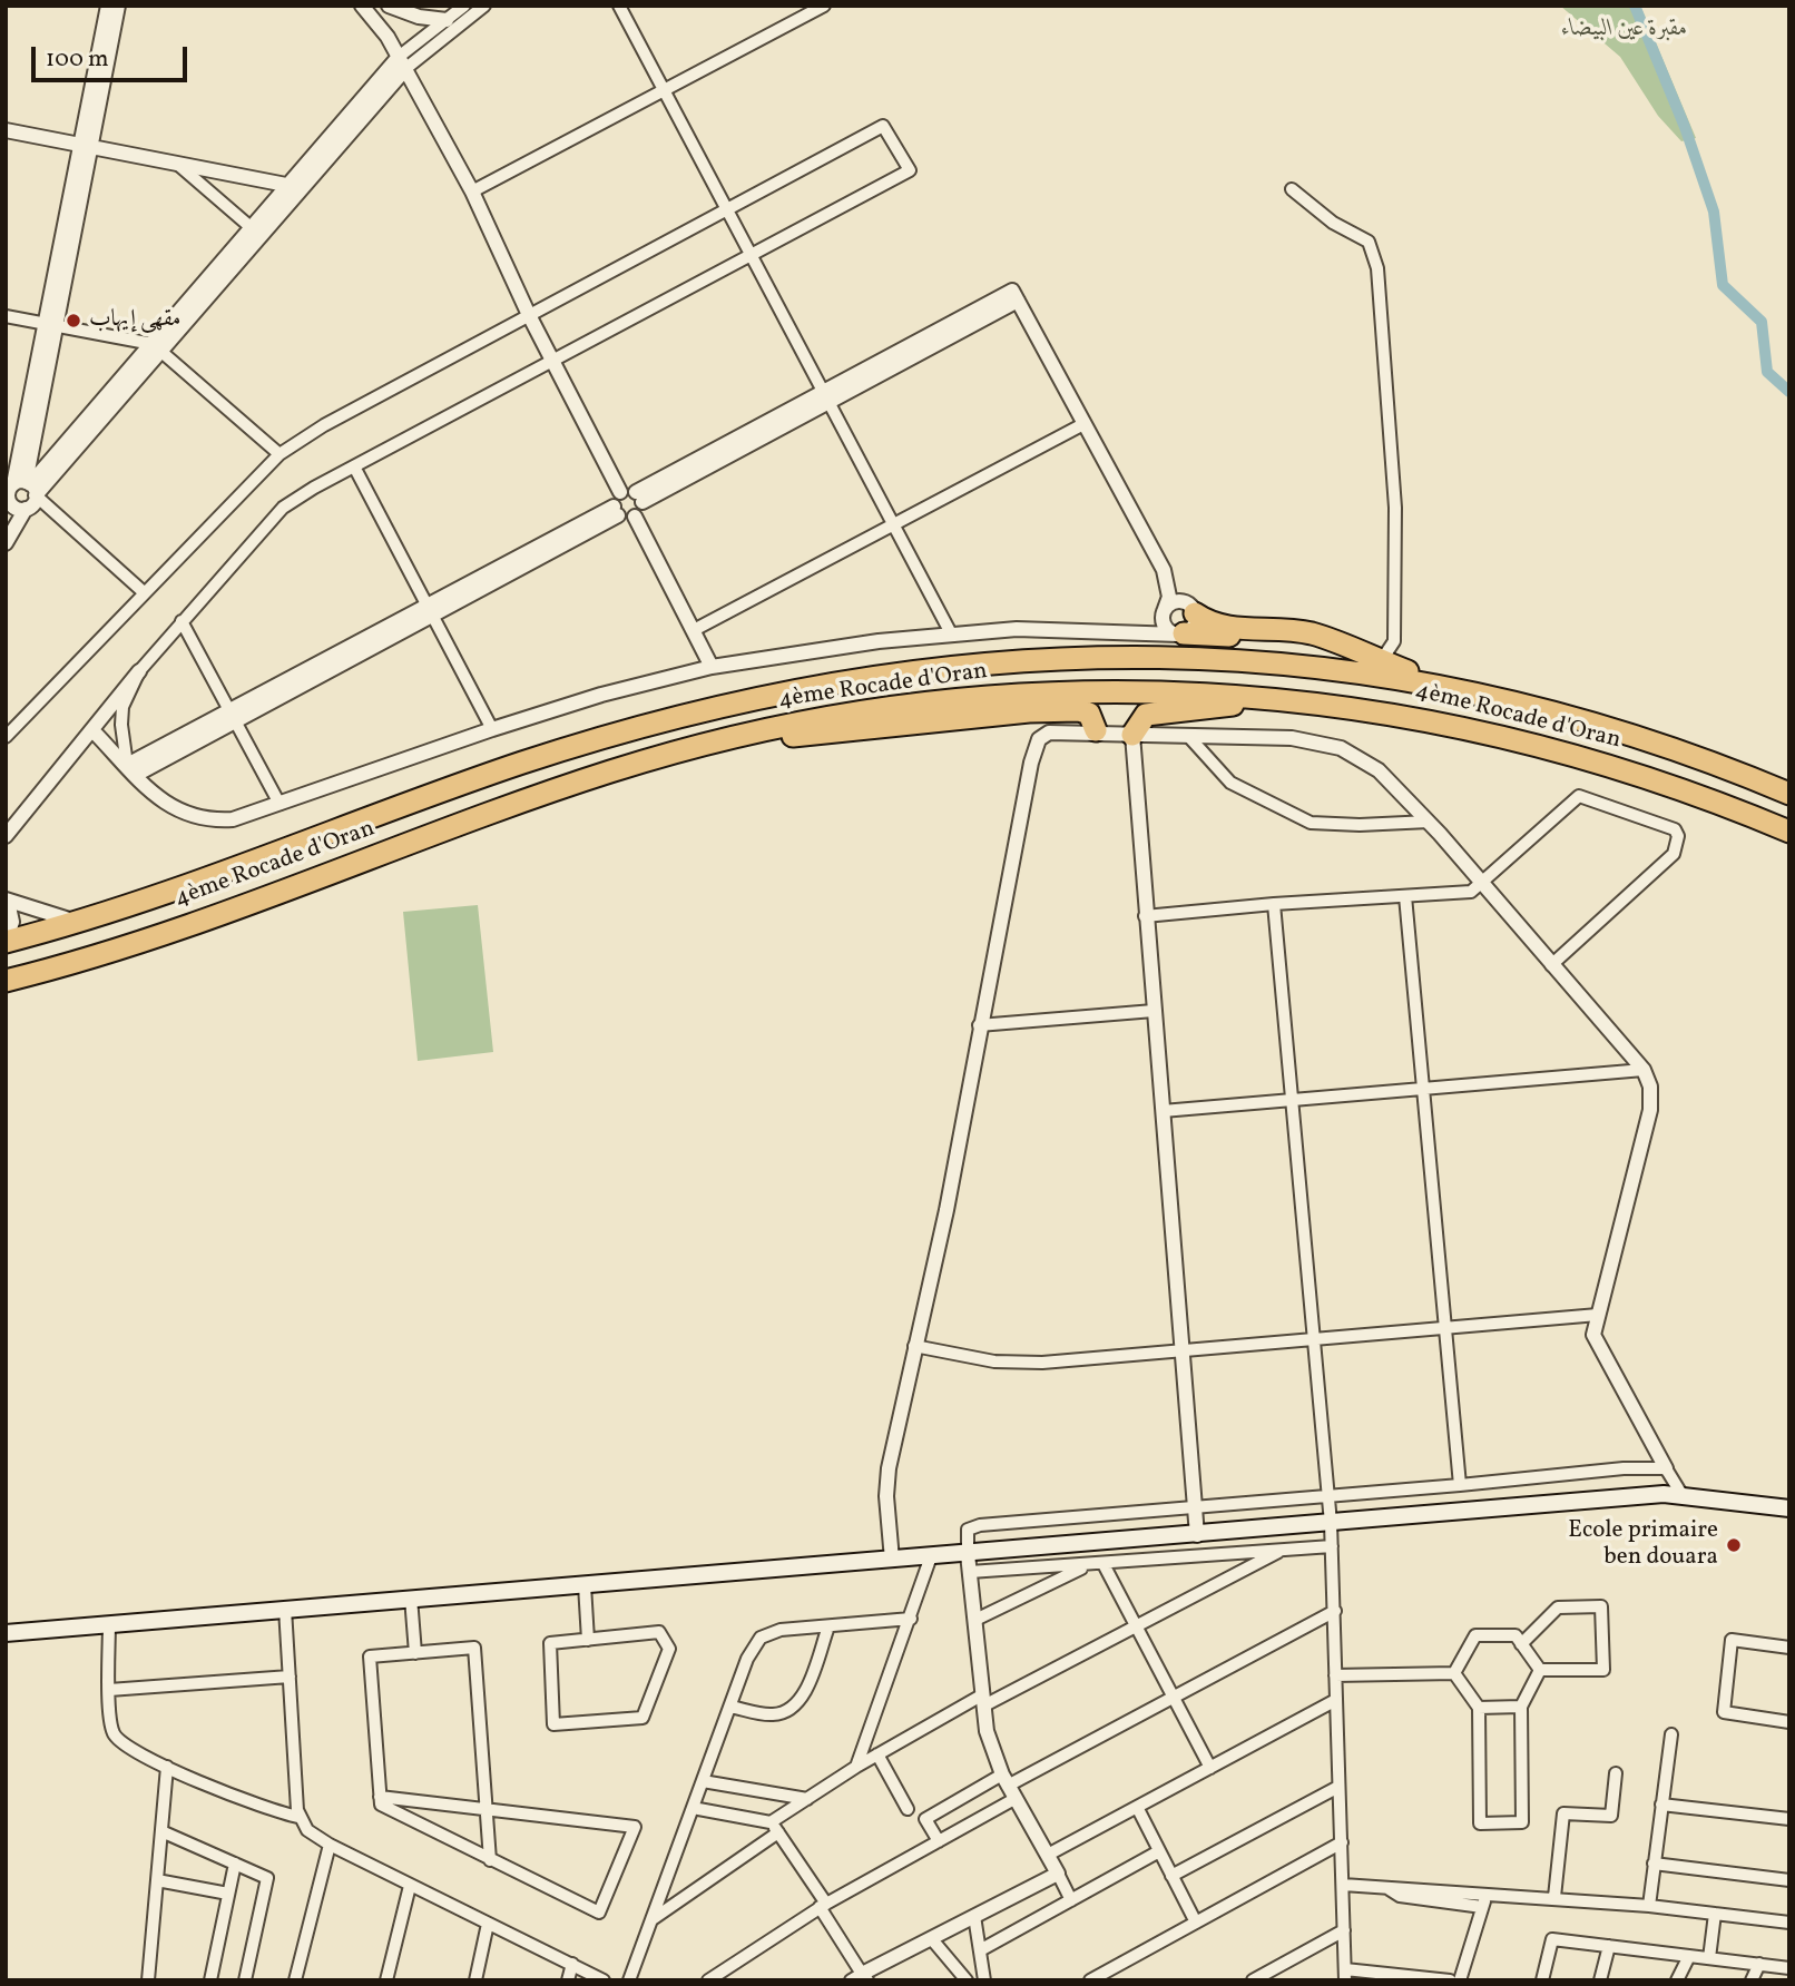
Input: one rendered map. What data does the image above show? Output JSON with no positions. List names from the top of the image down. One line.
{"streets":{"highway":["4ème Rocade d'Oran"]},"parks":["مقبرة عين البيضاء"],"places":["مقهى إيهاب","Ecole primaire ben douara"],"scale_bar":"100 m"}
